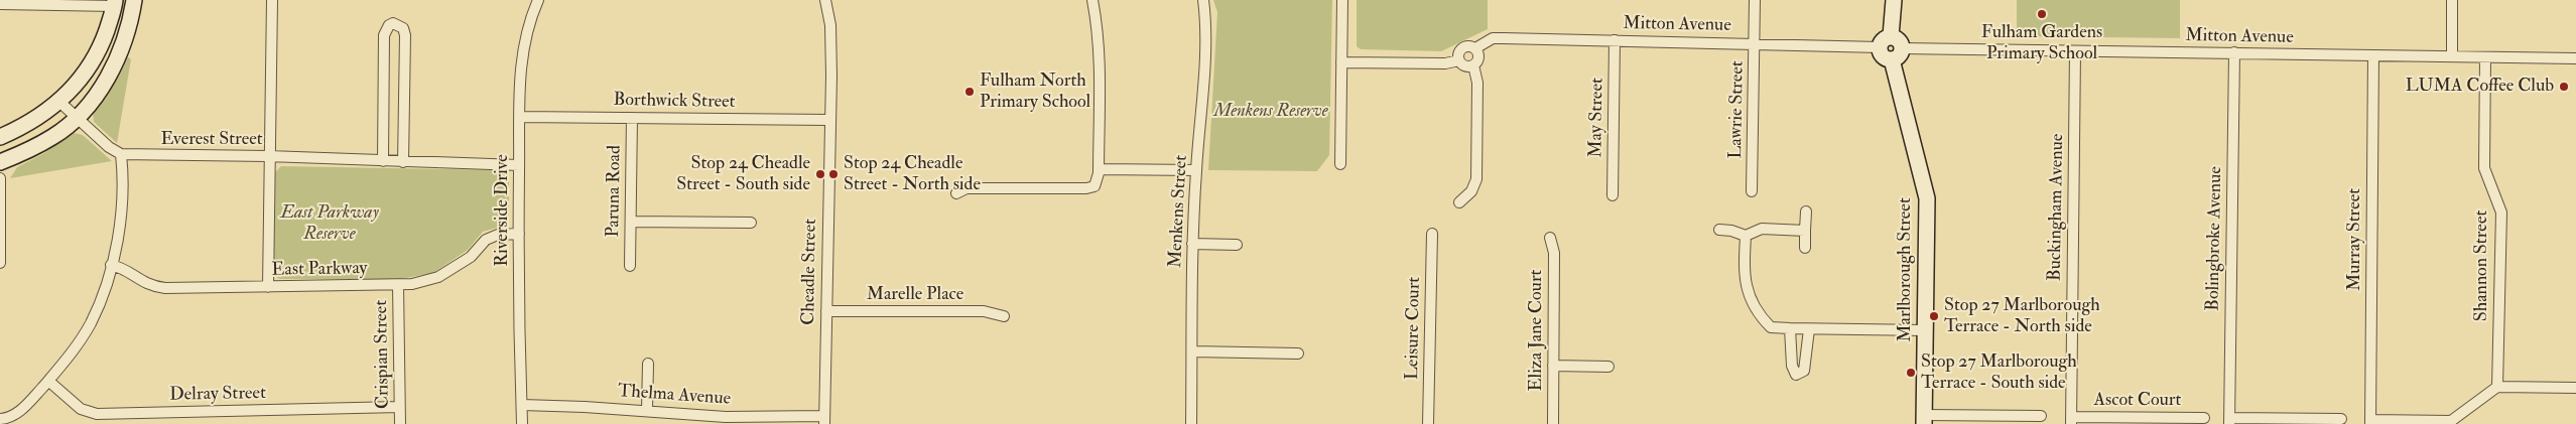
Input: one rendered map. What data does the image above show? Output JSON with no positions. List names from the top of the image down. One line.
{"streets":{"street":["Mitton Avenue","Borthwick Street","Lawrie Street","May Street","Everest Street","Paruna Road","Buckingham Avenue","Riverside Drive","Menkens Street","Bolingbroke Avenue","Murray Street","Shannon Street","East Parkway","Marlborough Street","Cheadle Street","Marelle Place","Leisure Court","Eliza Jane Court","Crispian Street","Delray Street","Thelma Avenue","Ascot Court"]},"crossings":[["Mitton Avenue","Lawrie Street"],["Mitton Avenue","May Street"],["Mitton Avenue","Buckingham Avenue"],["Mitton Avenue","Bolingbroke Avenue"],["Mitton Avenue","Murray Street"],["Mitton Avenue","Shannon Street"],["Mitton Avenue","Marlborough Street"],["Borthwick Street","Paruna Road"],["Borthwick Street","Riverside Drive"],["Borthwick Street","Cheadle Street"],["Everest Street","Riverside Drive"],["Buckingham Avenue","Ascot Court"],["Riverside Drive","East Parkway"],["Riverside Drive","Thelma Avenue"],["East Parkway","Crispian Street"],["Cheadle Street","Marelle Place"],["Cheadle Street","Thelma Avenue"],["Crispian Street","Delray Street"]],"parks":["Menkens Reserve","East Parkway Reserve"],"places":["Fulham Gardens Primary School","LUMA Coffee Club","Fulham North Primary School","Stop 24 Cheadle Street - South side","Stop 24 Cheadle Street - North side","Stop 27 Marlborough Terrace - North side","Stop 27 Marlborough Terrace - South side"]}
